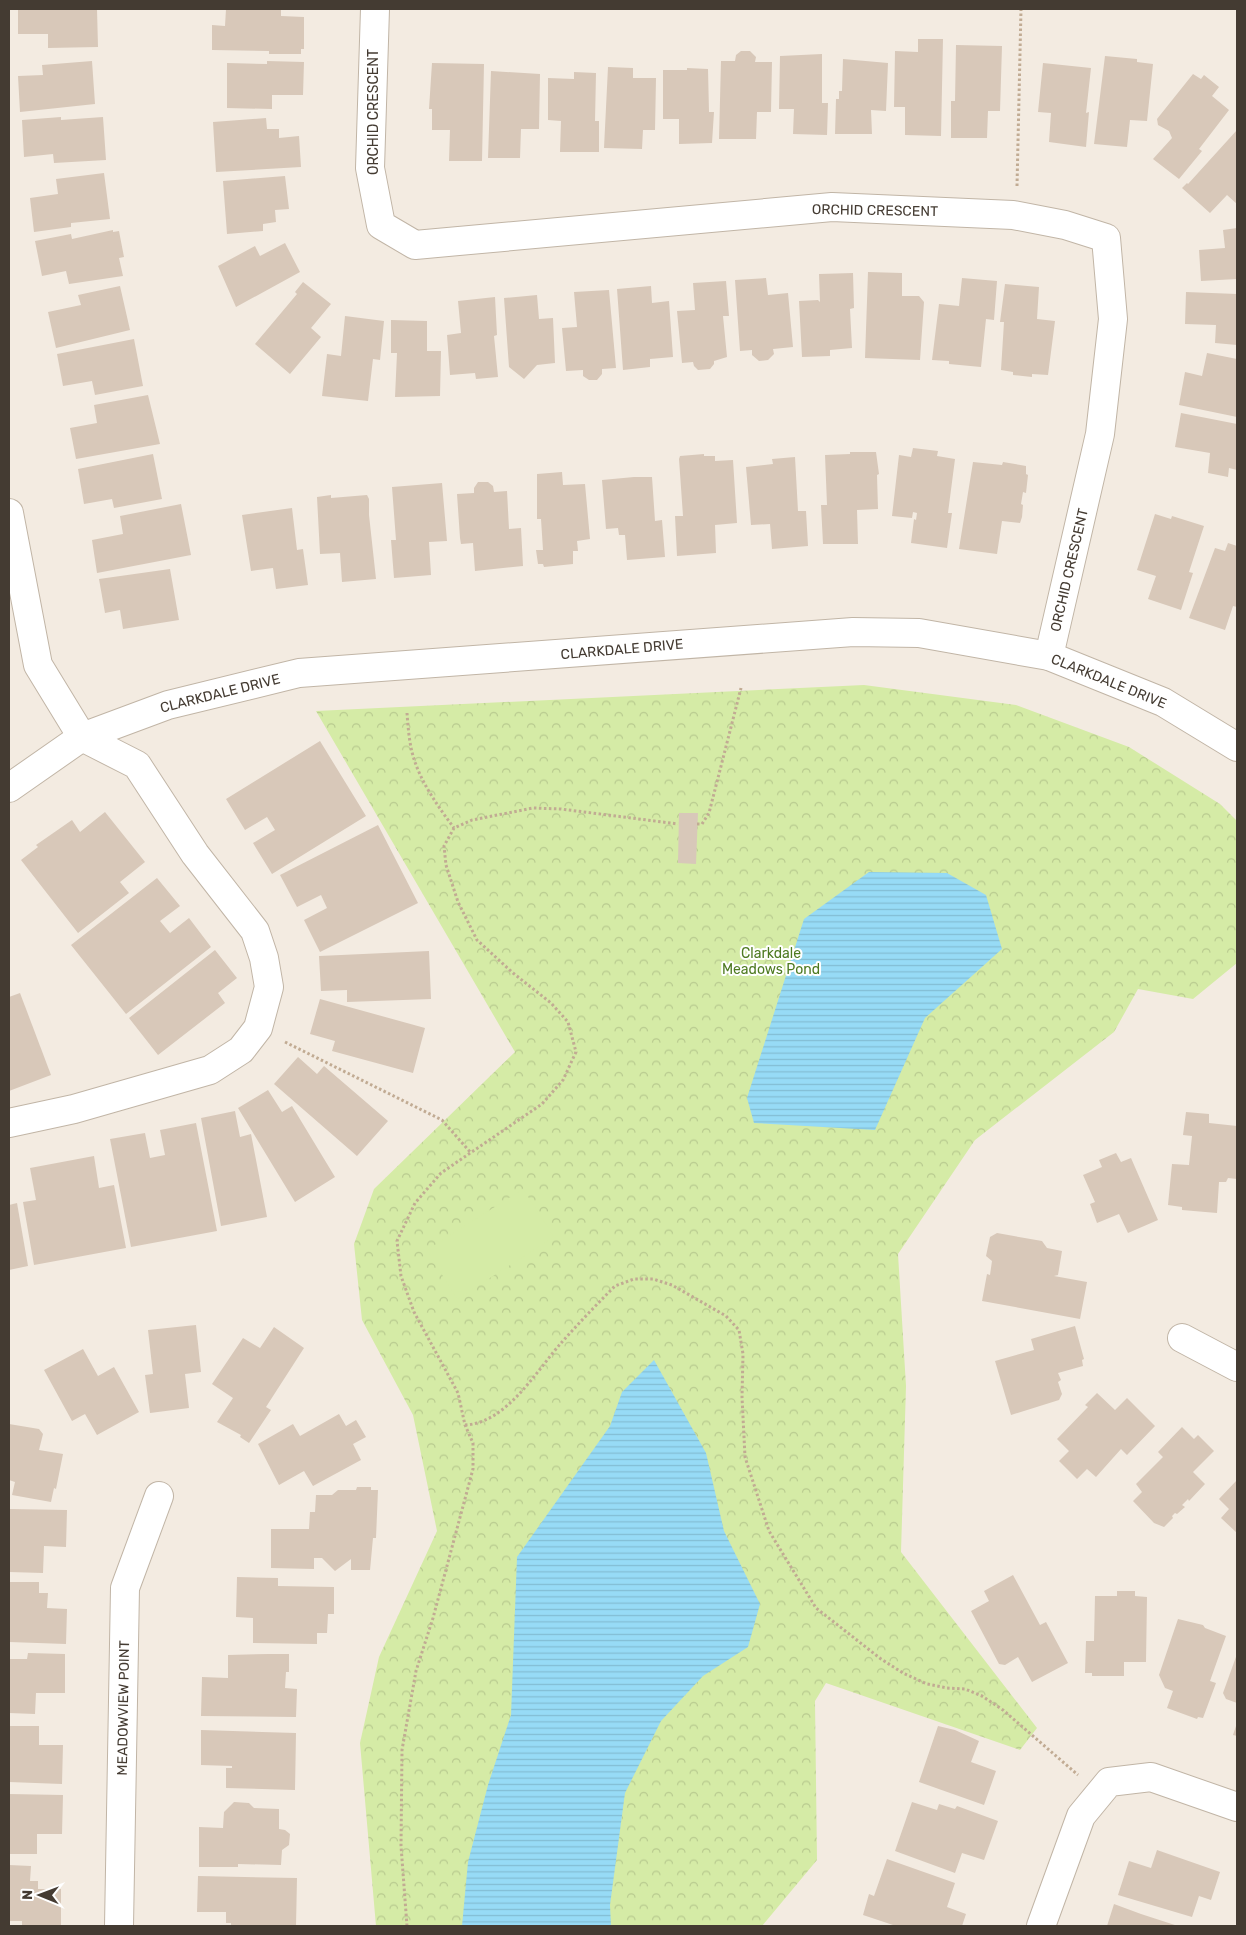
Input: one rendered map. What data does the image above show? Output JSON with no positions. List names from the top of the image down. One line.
{"streets":{"street":["ORCHID CRESCENT","CLARKDALE DRIVE","MEADOWVIEW POINT"]},"crossings":[["ORCHID CRESCENT","CLARKDALE DRIVE"]],"parks":["Clarkdale Meadows Pond"],"north":"left"}
